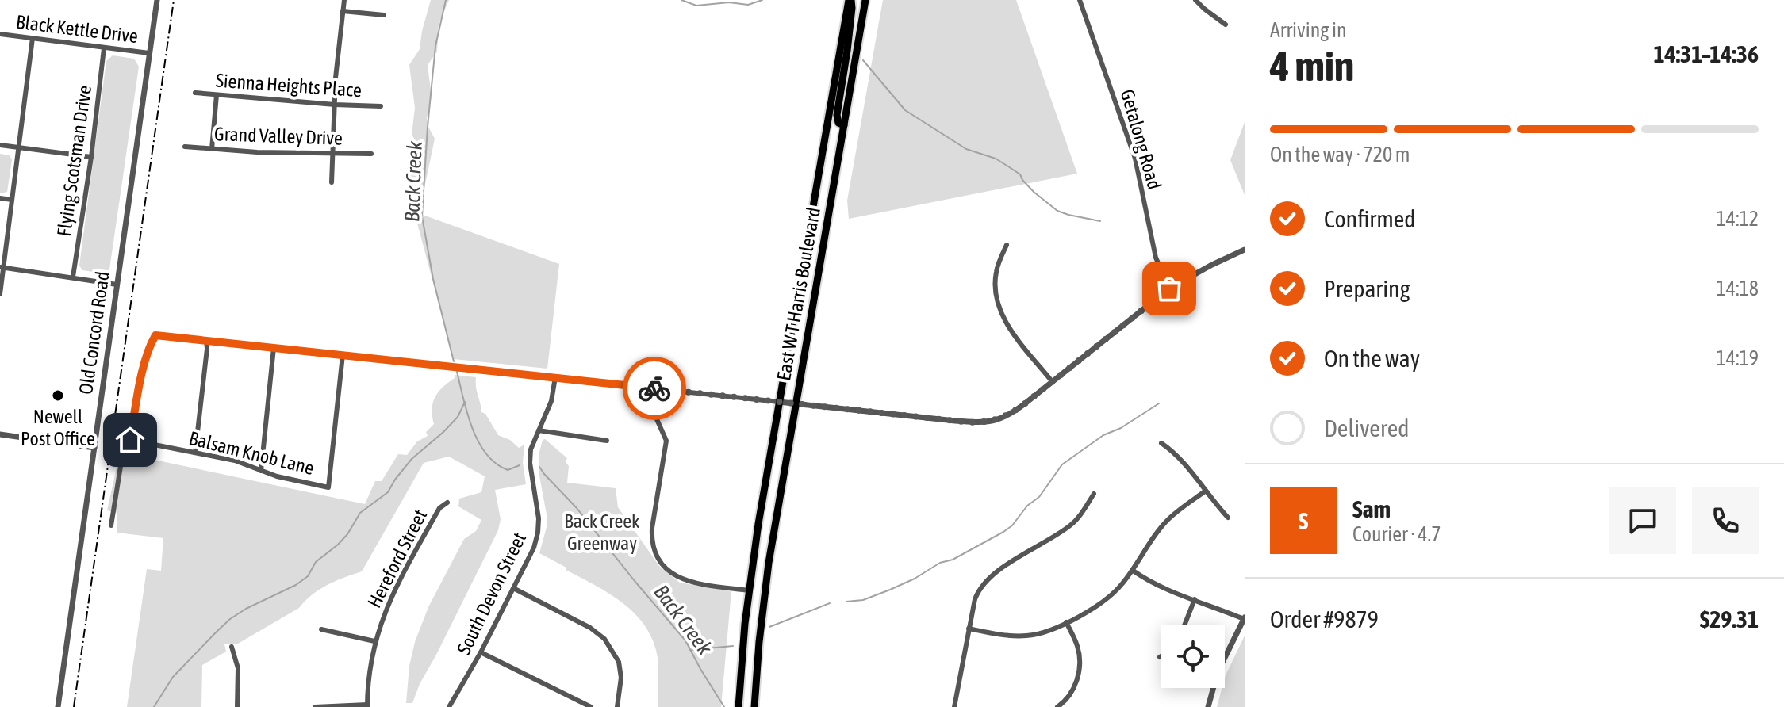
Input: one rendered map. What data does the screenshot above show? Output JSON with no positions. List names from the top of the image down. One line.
{"streets":{"main road":["East W T Harris Boulevard"],"street":["Black Kettle Drive","Sienna Heights Place","Grand Valley Drive","Getalong Road","Flying Scotsman Drive","Old Concord Road","Balsam Knob Lane","Hereford Street","South Devon Street"]},"crossings":[["Black Kettle Drive","Flying Scotsman Drive"],["Black Kettle Drive","Old Concord Road"]],"water":["Back Creek"],"parks":["Back Creek Greenway"],"places":["Newell Post Office"],"page":{"heading":["4 min","Arriving in","14:31–14:36"],"panel":["Sam","Courier · 4.7","Order #9879","$29.31"],"bar":"On the way · 720 m","list":[["Confirmed","14:12"],["Preparing","14:18"],["On the way","14:19"],"Delivered"],"round":"S"}}
